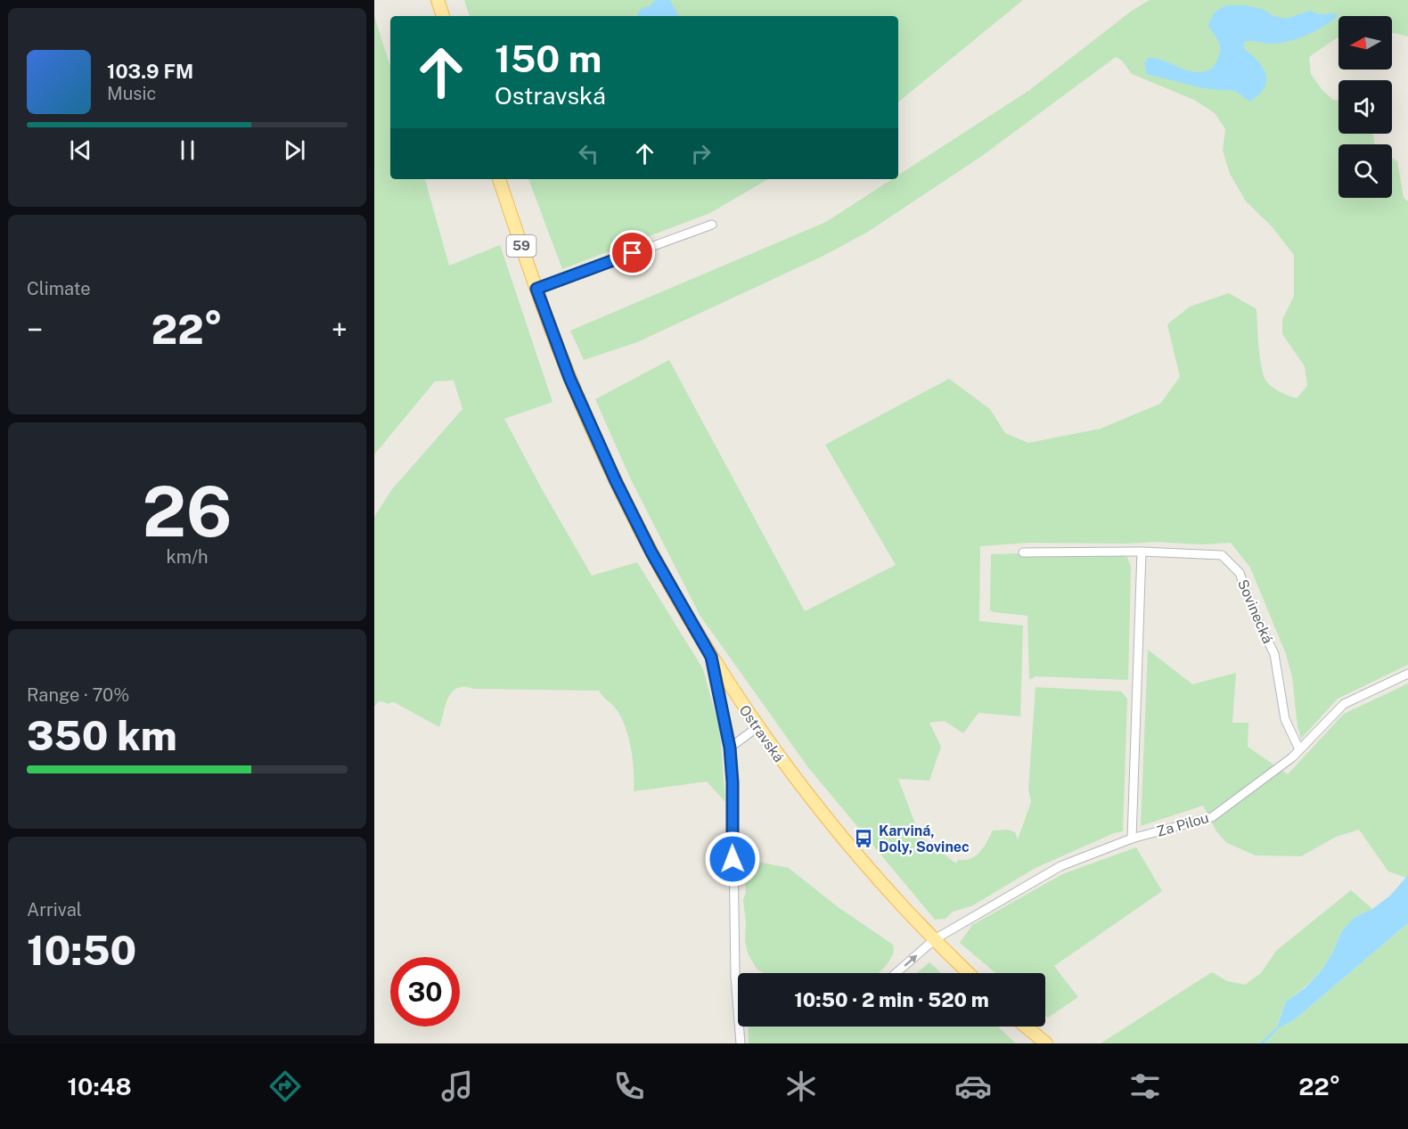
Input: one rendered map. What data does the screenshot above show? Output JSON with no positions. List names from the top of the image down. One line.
{"streets":{"main road":["59","Ostravská"],"street":["Sovinecká","Za Pilou"]},"crossings":[["Sovinecká","Za Pilou"],["Ostravská","Za Pilou"]],"places":{"bus stop":["Karviná, Doly, Sovinec"]},"north":"left","page":{"turn":["150 m","Ostravská"],"song":["103.9 FM","Music"],"tile":["Climate",["26","km/h"],["Range · 70%","350 km"],["Arrival","10:50"]],"heat":["−","22°","+"],"limit":"30","trip":"10:50 · 2 min · 520 m","tabs":["10:48","22°"]}}
